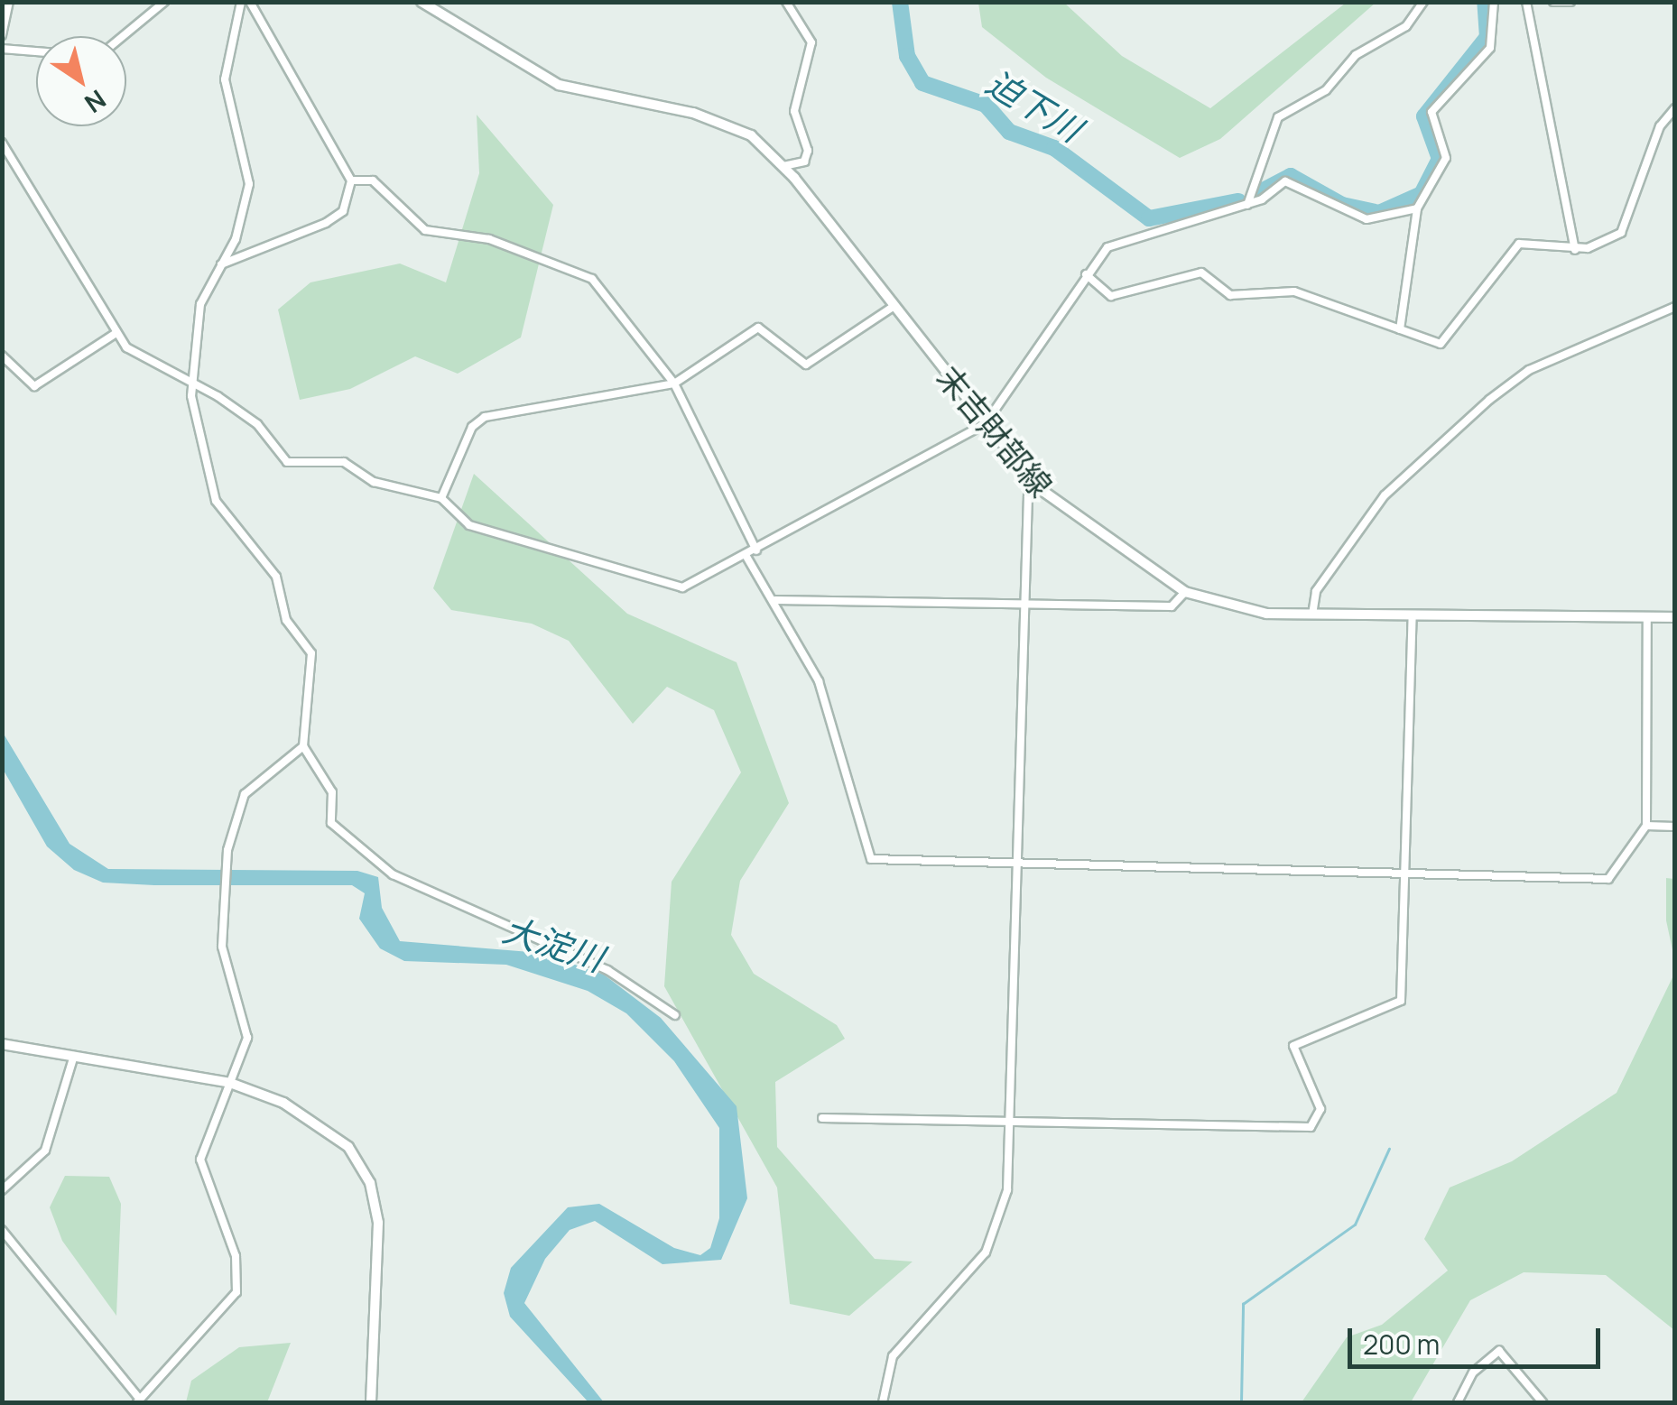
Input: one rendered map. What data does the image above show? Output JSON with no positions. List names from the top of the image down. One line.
{"streets":{"main road":["末吉財部線"]},"water":["迫下川","大淀川"],"scale_bar":"200 m","north":"bottom right"}
